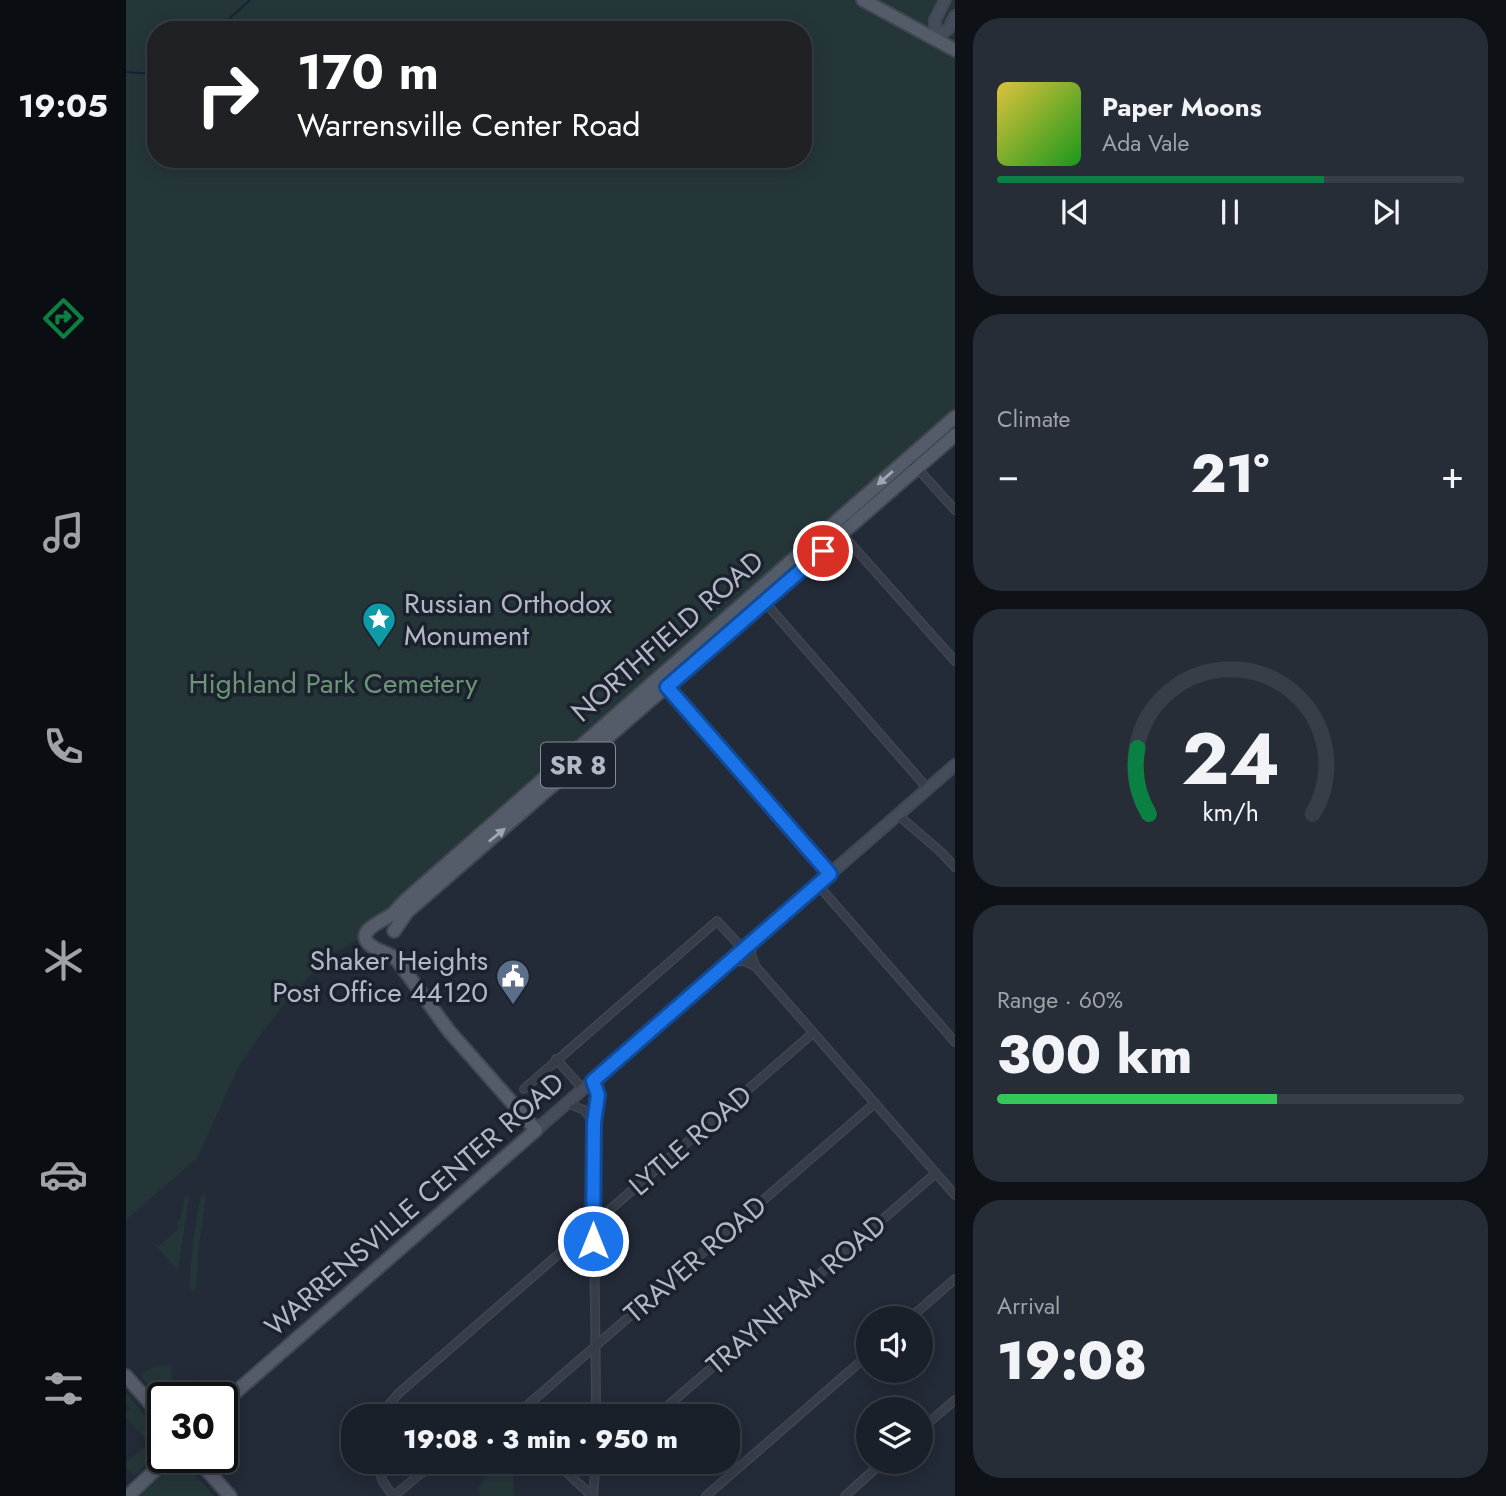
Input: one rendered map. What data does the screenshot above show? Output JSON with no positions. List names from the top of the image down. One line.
{"streets":{"main road":["NORTHFIELD ROAD","SR 8","WARRENSVILLE CENTER ROAD"],"street":["LYTLE ROAD","TRAVER ROAD","TRAYNHAM ROAD"]},"crossings":[["NORTHFIELD ROAD","SR 8"]],"parks":["Highland Park Cemetery"],"places":{"place":["Russian Orthodox Monument"],"public building":["Shaker Heights Post Office 44120"]},"page":{"tabs":"19:05","turn":["170 m","Warrensville Center Road"],"song":["Paper Moons","Ada Vale"],"tile":["Climate",["Range · 60%","300 km"],["Arrival","19:08"]],"heat":["−","21°","+"],"limit":"30","trip":"19:08 · 3 min · 950 m","gauge":["24","km/h"]}}
